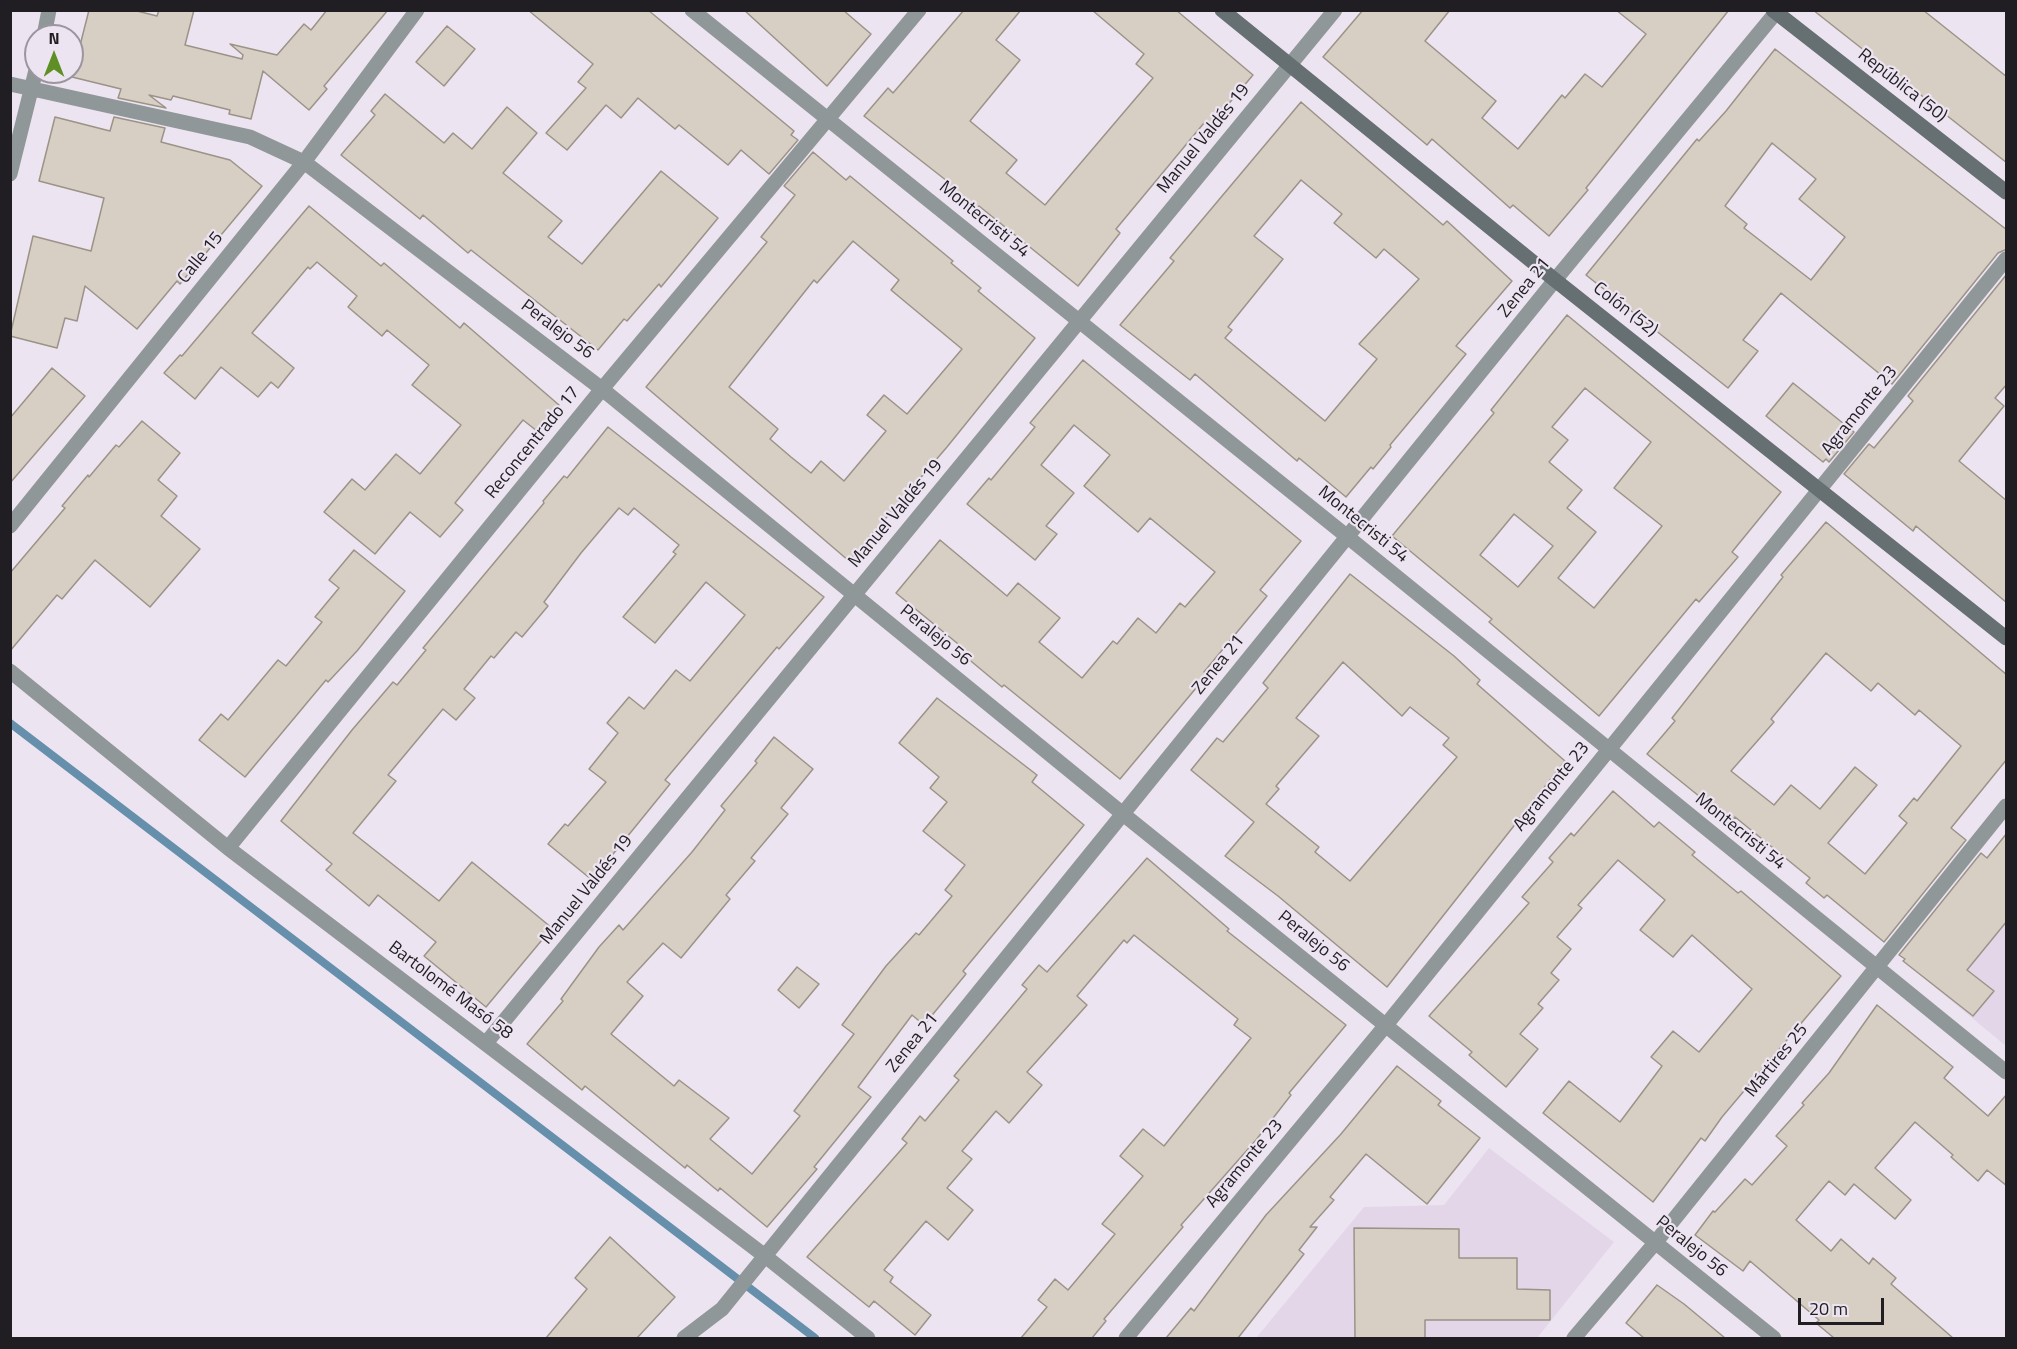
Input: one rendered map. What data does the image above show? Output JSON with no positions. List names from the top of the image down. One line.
{"streets":{"main road":["República (50)","Colón (52)"],"street":["Manuel Valdés 19","Montecristi 54","Calle 15","Zenea 21","Peralejo 56","Agramonte 23","Reconcentrado 17","Bartolomé Masó 58","Mártires 25"]},"crossings":[["República (50)","Zenea 21"],["Manuel Valdés 19","Montecristi 54"],["Manuel Valdés 19","Colón (52)"],["Manuel Valdés 19","Peralejo 56"],["Manuel Valdés 19","Bartolomé Masó 58"],["Montecristi 54","Zenea 21"],["Montecristi 54","Agramonte 23"],["Montecristi 54","Reconcentrado 17"],["Montecristi 54","Mártires 25"],["Calle 15","Peralejo 56"],["Zenea 21","Colón (52)"],["Zenea 21","Peralejo 56"],["Zenea 21","Bartolomé Masó 58"],["Colón (52)","Agramonte 23"],["Peralejo 56","Agramonte 23"],["Peralejo 56","Reconcentrado 17"],["Peralejo 56","Mártires 25"],["Reconcentrado 17","Bartolomé Masó 58"]],"scale_bar":"20 m","north":"top"}
